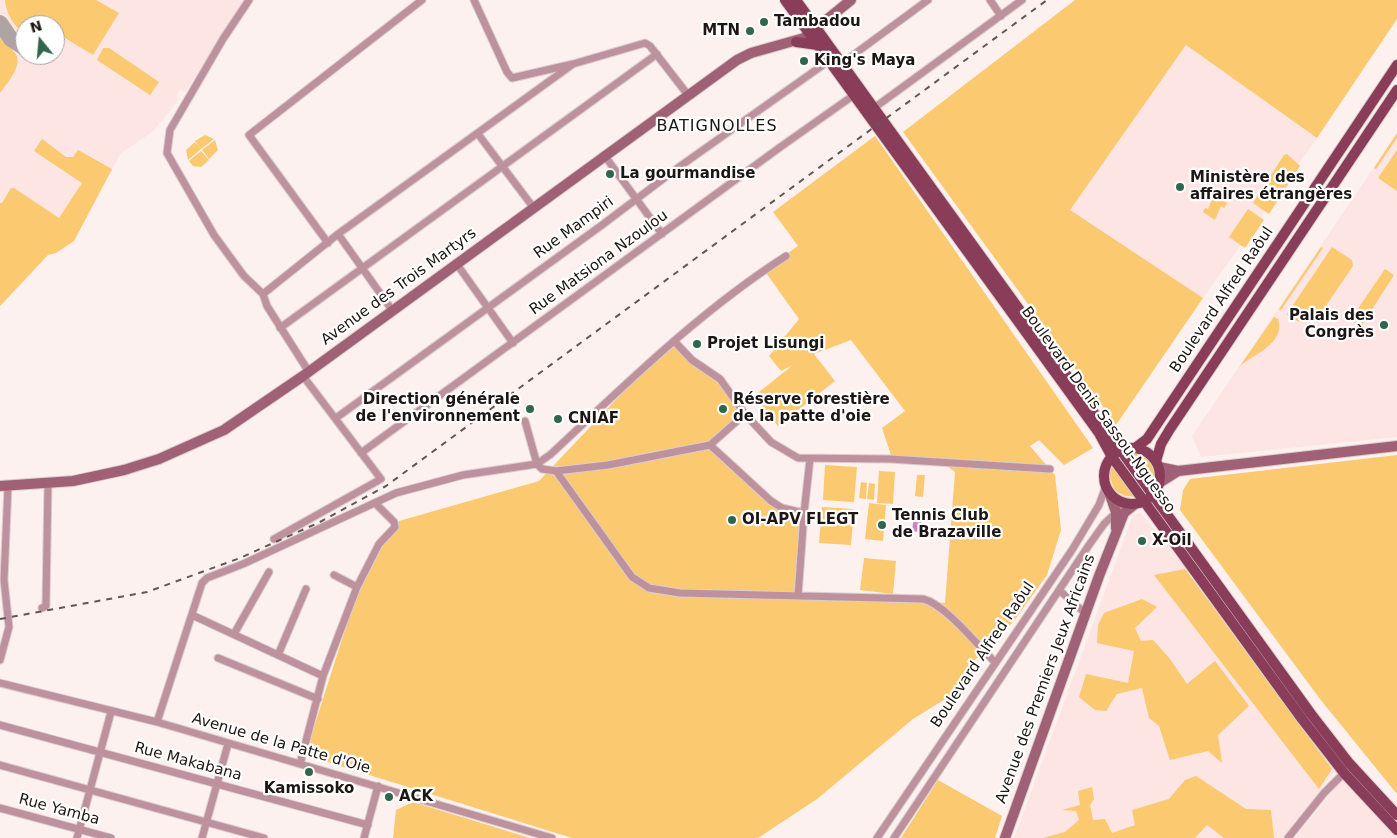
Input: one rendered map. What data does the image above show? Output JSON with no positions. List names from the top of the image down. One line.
{"streets":{"main road":["Avenue des Trois Martyrs","Boulevard Alfred Raôul","Boulevard Denis Sassou-Nguesso","Avenue des Premiers Jeux Africains"],"street":["Rue Mampiri","Rue Matsiona Nzoulou","Avenue de la Patte d'Oie","Rue Makabana","Rue Yamba"]},"crossings":[["Rue Mampiri","Boulevard Denis Sassou-Nguesso"],["Rue Matsiona Nzoulou","Boulevard Denis Sassou-Nguesso"],["Avenue des Trois Martyrs","Boulevard Denis Sassou-Nguesso"],["Boulevard Alfred Raôul","Boulevard Denis Sassou-Nguesso"],["Boulevard Alfred Raôul","Avenue des Premiers Jeux Africains"],["Boulevard Denis Sassou-Nguesso","Avenue des Premiers Jeux Africains"]],"districts":["BATIGNOLLES"],"places":["Tambadou","MTN","King's Maya","La gourmandise","Ministère des affaires étrangères","Palais des Congrès","Projet Lisungi","Direction générale de l'environnement","Réserve forestière de la patte d'oie","CNIAF","OI-APV FLEGT","Tennis Club de Brazaville","X-Oil","Kamissoko","ACK"],"north":"top"}
